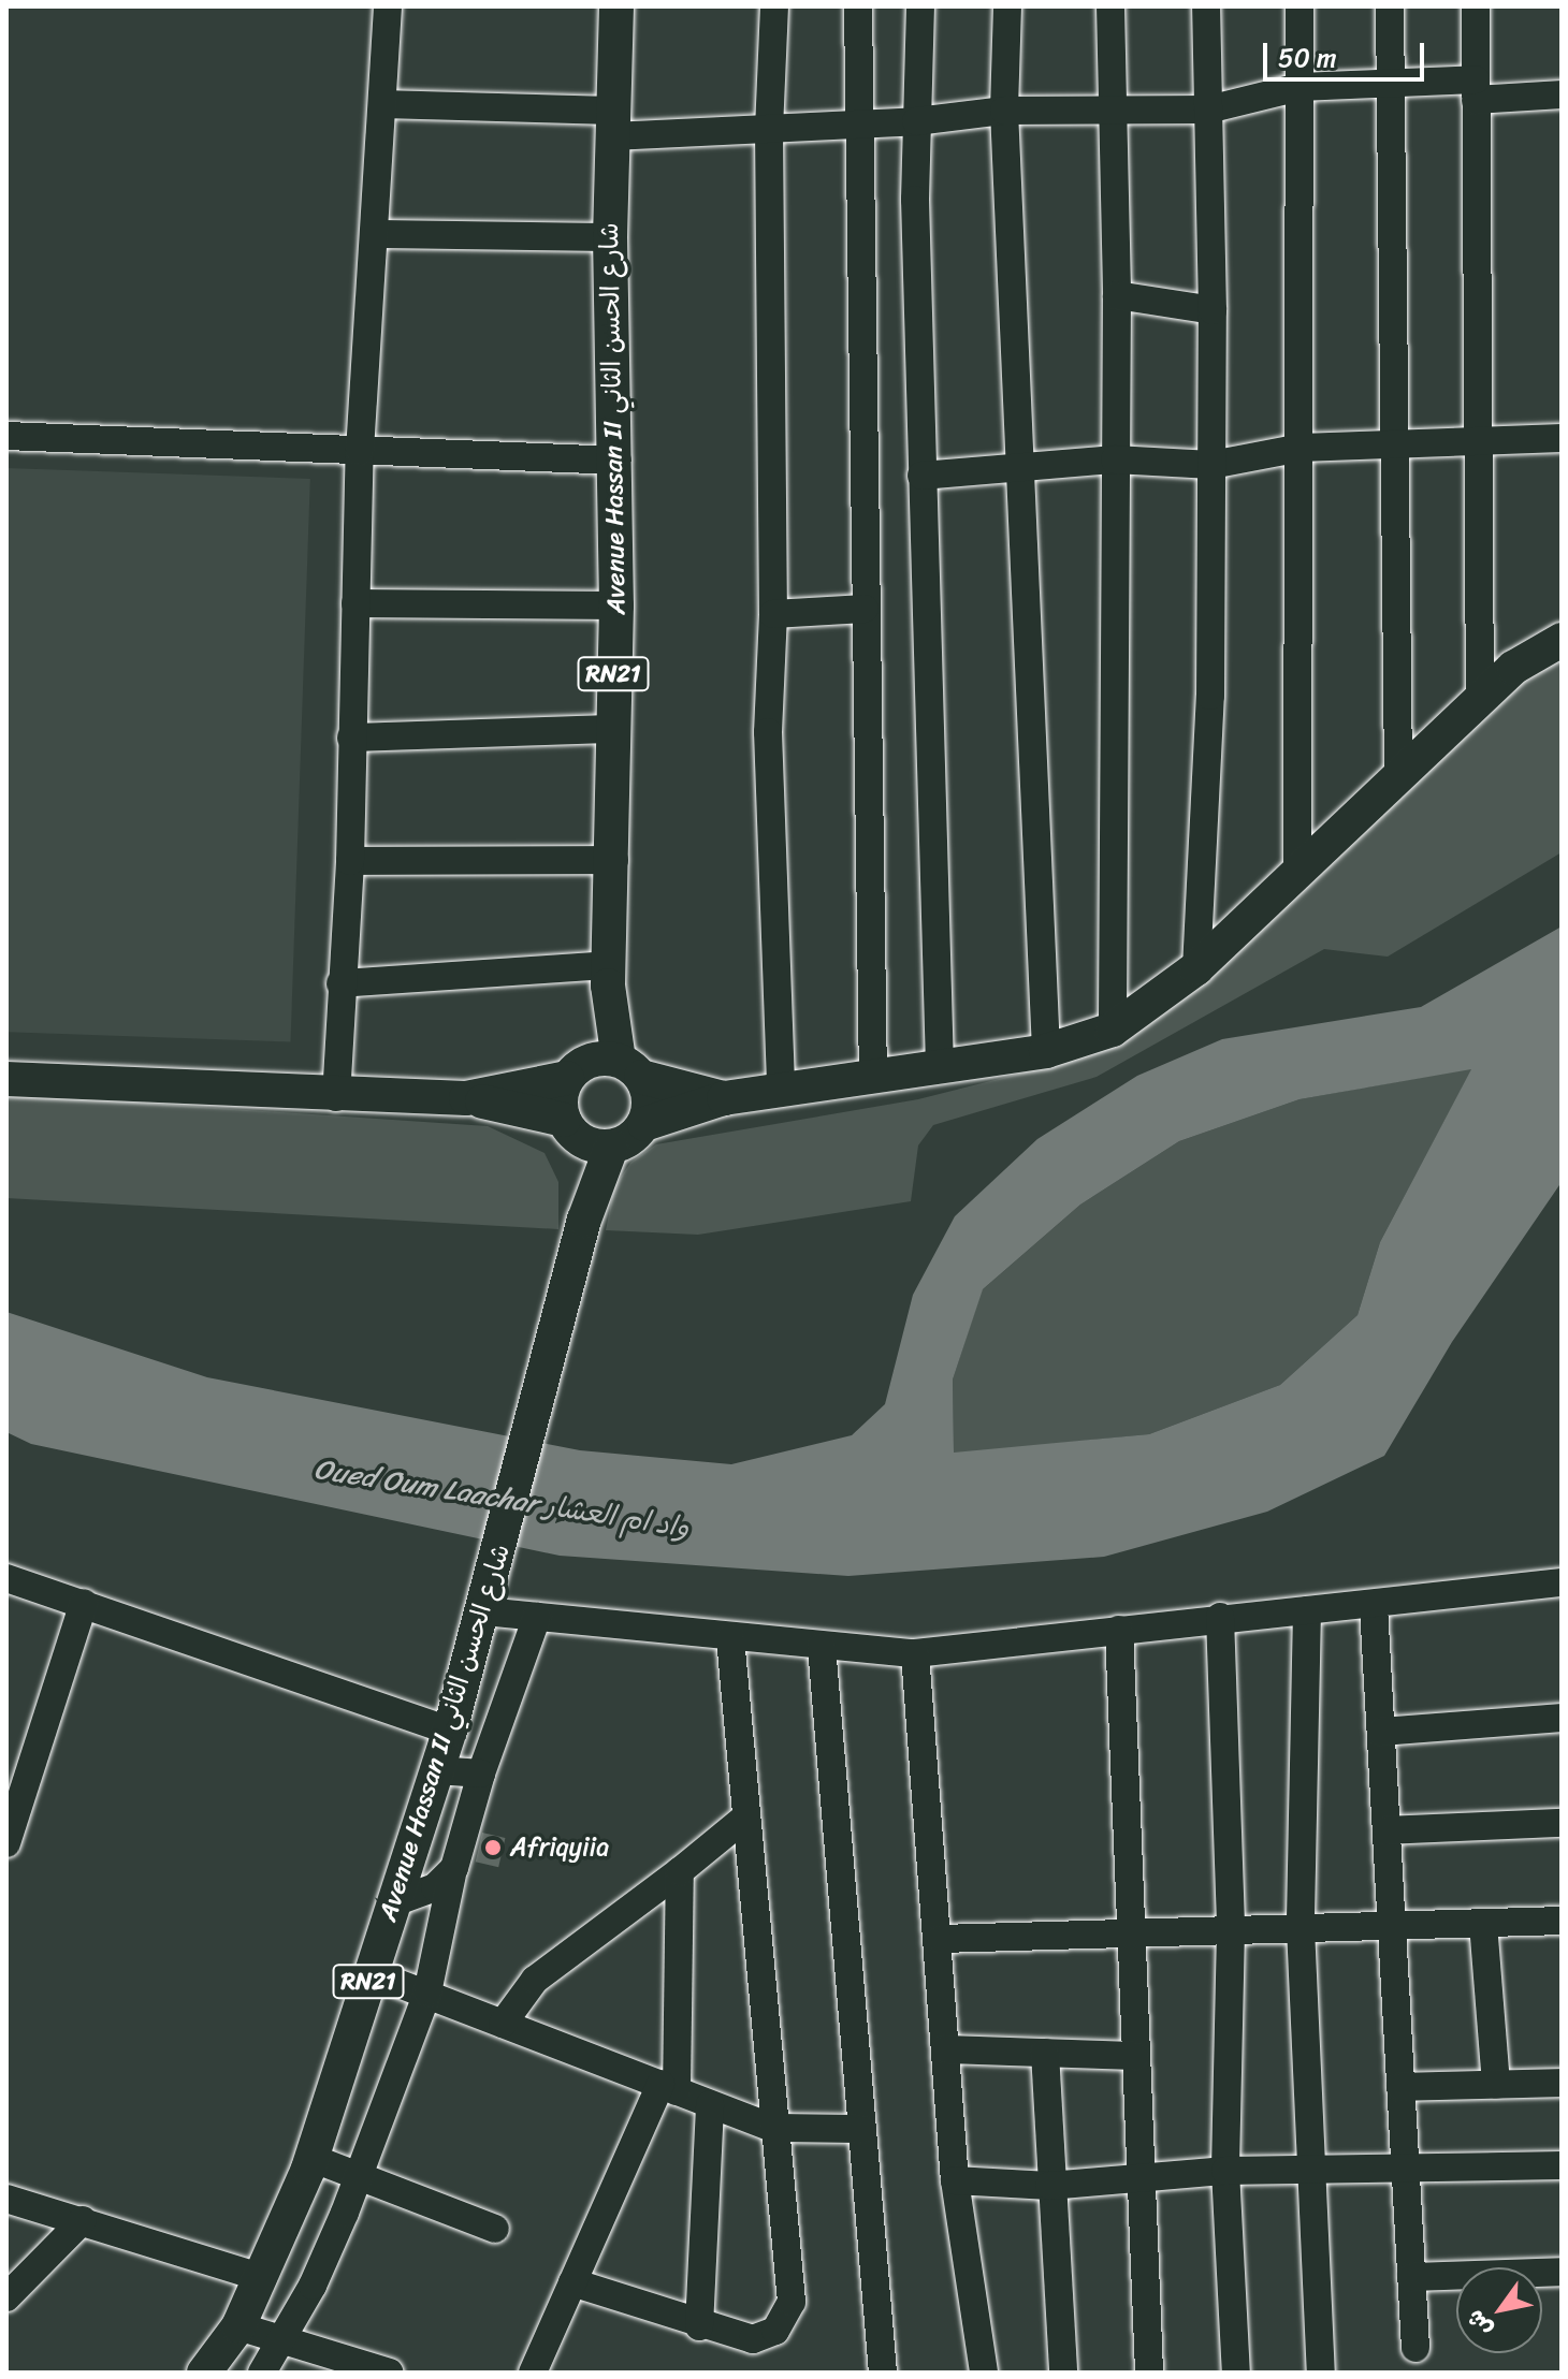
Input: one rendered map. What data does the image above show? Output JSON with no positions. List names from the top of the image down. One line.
{"streets":{"main road":["Avenue Hassan II شارع الحسن الثاني","RN21"]},"water":["Oued Oum Laachar واد ام العشار"],"places":["Afriqyiia"],"scale_bar":"50 m","north":"bottom left"}
